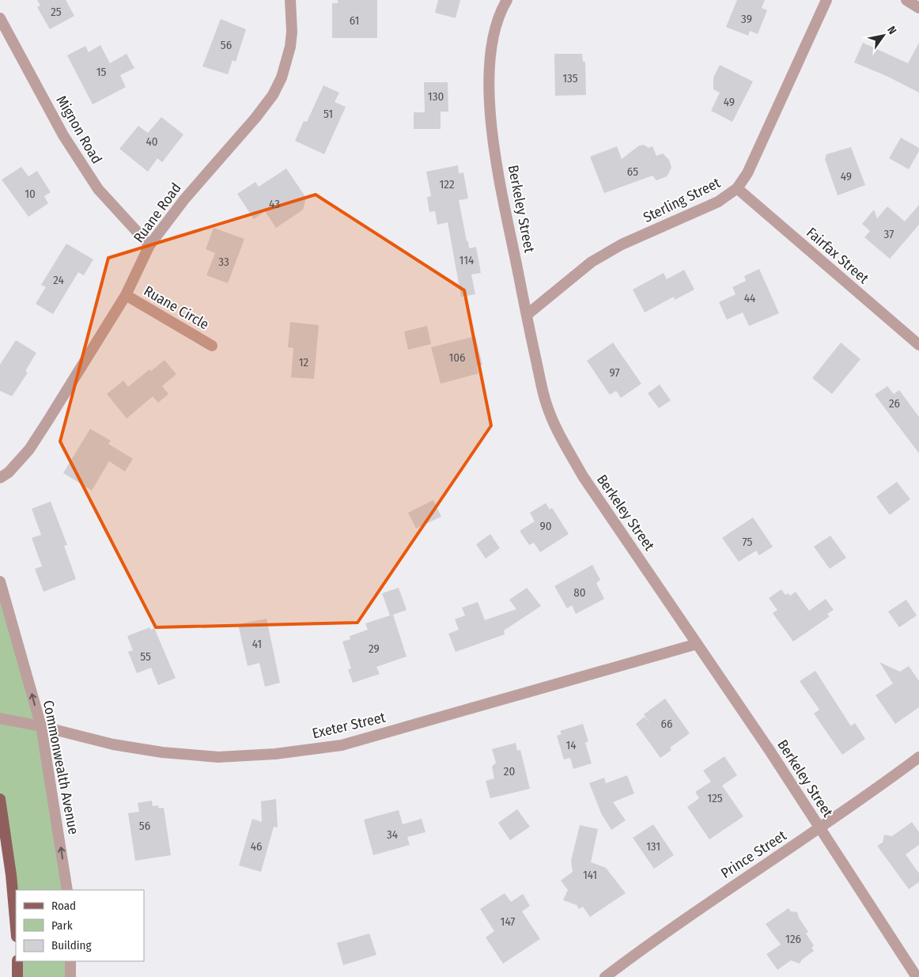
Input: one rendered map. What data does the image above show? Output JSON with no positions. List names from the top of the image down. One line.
{"streets":{"street":["Mignon Road","Sterling Street","Berkeley Street","Ruane Road","Fairfax Street","Ruane Circle","Exeter Street","Commonwealth Avenue","Prince Street"]},"crossings":[["Mignon Road","Ruane Road"],["Sterling Street","Berkeley Street"],["Sterling Street","Fairfax Street"],["Berkeley Street","Exeter Street"],["Berkeley Street","Prince Street"],["Ruane Road","Ruane Circle"],["Exeter Street","Commonwealth Avenue"]],"one_way":["Commonwealth Avenue"],"house_numbers":["25","39","61","56","15","135","130","49","51","40","65","49","122","10","43","37","114","33","24","44","106","12","97","26","90","75","80","41","29","55","66","14","20","125","56","34","46","131","141","147","126"],"legend":["Road","Park","Building"],"north":"top right"}
